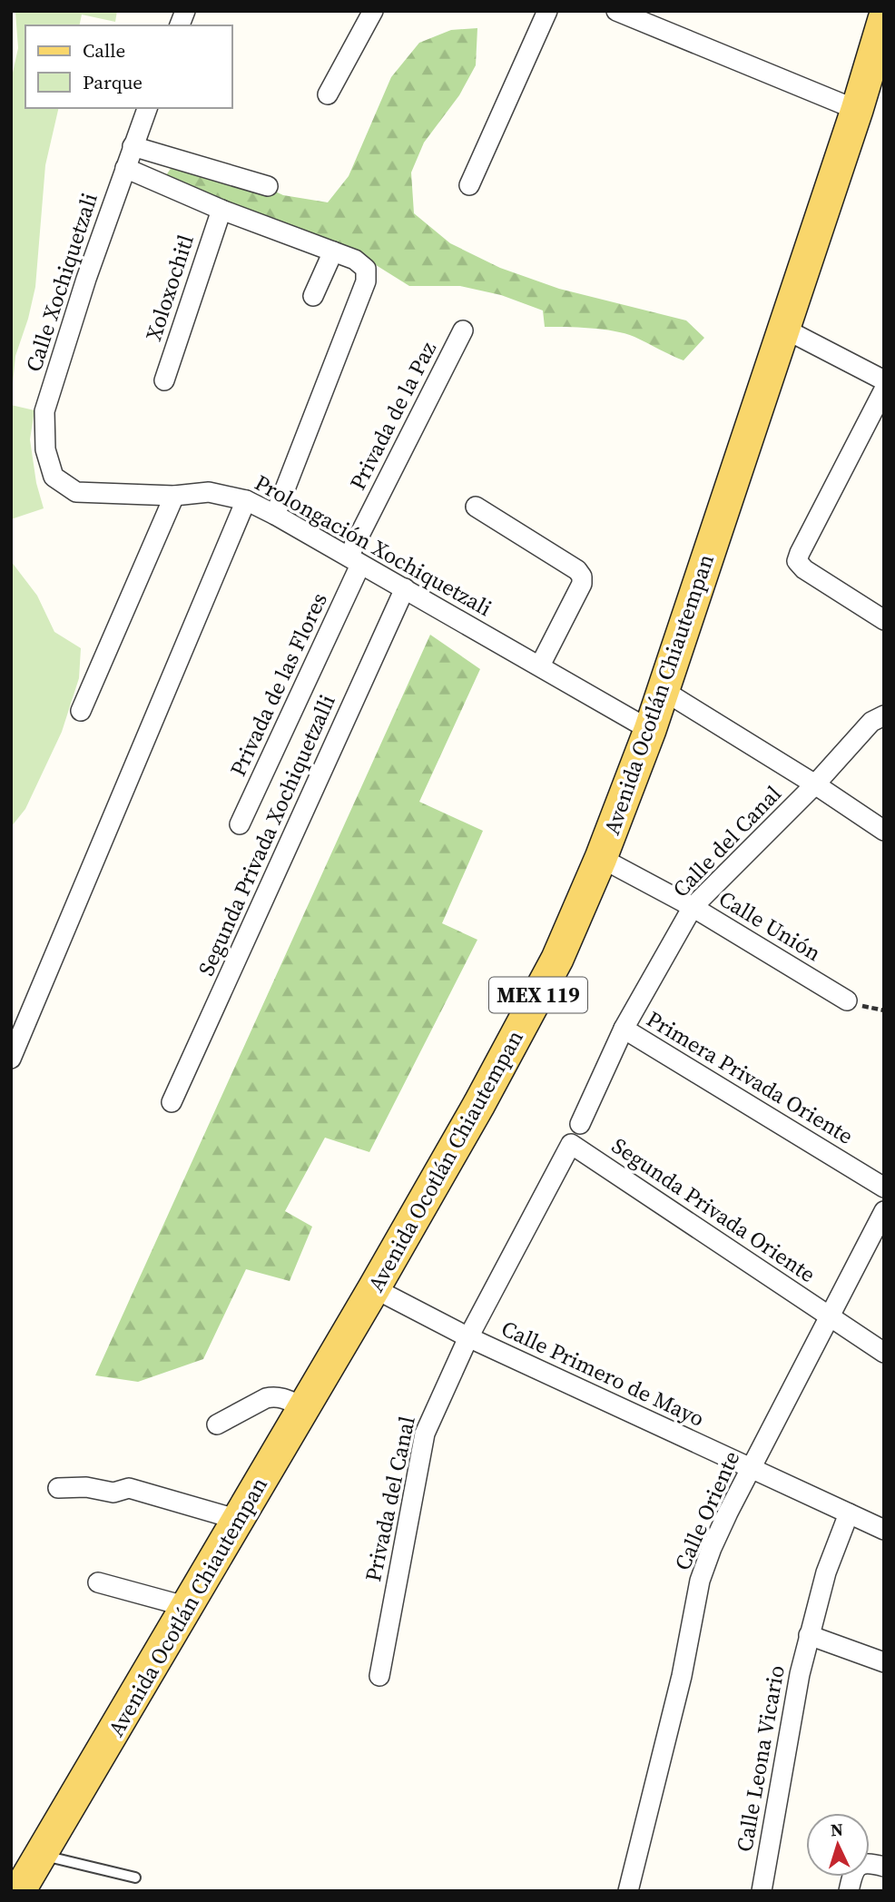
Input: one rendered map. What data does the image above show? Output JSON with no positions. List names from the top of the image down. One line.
{"streets":{"main road":["Avenida Ocotlán Chiautempan","MEX 119"],"street":["Calle Xochiquetzali","Xoloxochitl","Privada de la Paz","Prolongación Xochiquetzali","Privada de las Flores","Segunda Privada Xochiquetzalli","Calle del Canal","Calle Unión","Primera Privada Oriente","Segunda Privada Oriente","Calle Primero de Mayo","Privada del Canal","Calle Oriente","Calle Leona Vicario"]},"crossings":[["Calle Xochiquetzali","Prolongación Xochiquetzali"],["Privada de la Paz","Prolongación Xochiquetzali"],["Privada de la Paz","Privada de las Flores"],["Prolongación Xochiquetzali","Privada de las Flores"],["Prolongación Xochiquetzali","Avenida Ocotlán Chiautempan"],["Prolongación Xochiquetzali","Segunda Privada Xochiquetzalli"],["Avenida Ocotlán Chiautempan","Calle Unión"],["Avenida Ocotlán Chiautempan","Calle Primero de Mayo"],["Calle del Canal","Calle Unión"],["Calle del Canal","Primera Privada Oriente"],["Segunda Privada Oriente","Calle Primero de Mayo"],["Segunda Privada Oriente","Privada del Canal"],["Segunda Privada Oriente","Calle Oriente"],["Calle Primero de Mayo","Privada del Canal"],["Calle Primero de Mayo","Calle Oriente"],["Calle Primero de Mayo","Calle Leona Vicario"]],"legend":["Calle","Parque"],"north":"top"}
